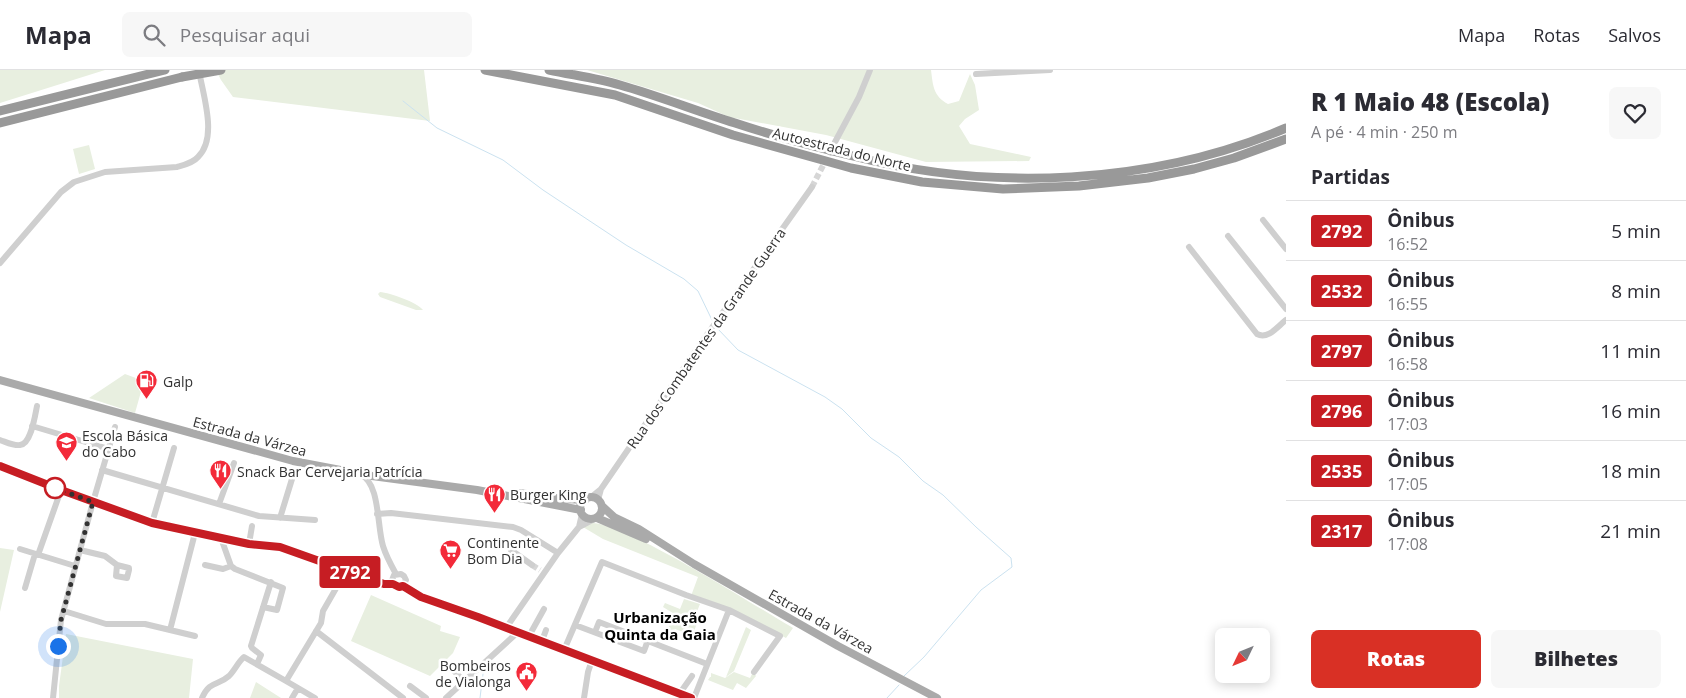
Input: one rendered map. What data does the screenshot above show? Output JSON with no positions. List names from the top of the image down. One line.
{"streets":{"highway":["Autoestrada do Norte"],"main road":["Estrada da Várzea"],"street":["Rua dos Combatentes da Grande Guerra"]},"crossings":[["Rua dos Combatentes da Grande Guerra","Estrada da Várzea"]],"districts":["Urbanização Quinta da Gaia"],"places":{"fuel station":["Galp"],"school or university":["Escola Básica do Cabo"],"restaurant":["Snack Bar Cervejaria Patrícia","Burger King"],"supermarket":["Continente Bom Dia"],"public building":["Bombeiros de Vialonga"]},"lines":["bus line 2792"],"north":"bottom left","page":{"header":"Mapa","search":"Pesquisar aqui","nav":["Mapa","Rotas","Salvos"],"on_map":"2792","heading":[["R 1 Maio 48 (Escola)","A pé · 4 min · 250 m"],"Partidas"],"list":[{"mark":"2792","name":"Ônibus","note":"16:52","value":"5 min"},{"mark":"2532","name":"Ônibus","note":"16:55","value":"8 min"},{"mark":"2797","name":"Ônibus","note":"16:58","value":"11 min"},{"mark":"2796","name":"Ônibus","note":"17:03","value":"16 min"},{"mark":"2535","name":"Ônibus","note":"17:05","value":"18 min"},{"mark":"2317","name":"Ônibus","note":"17:08","value":"21 min"}],"buttons":["Rotas","Bilhetes"]}}
